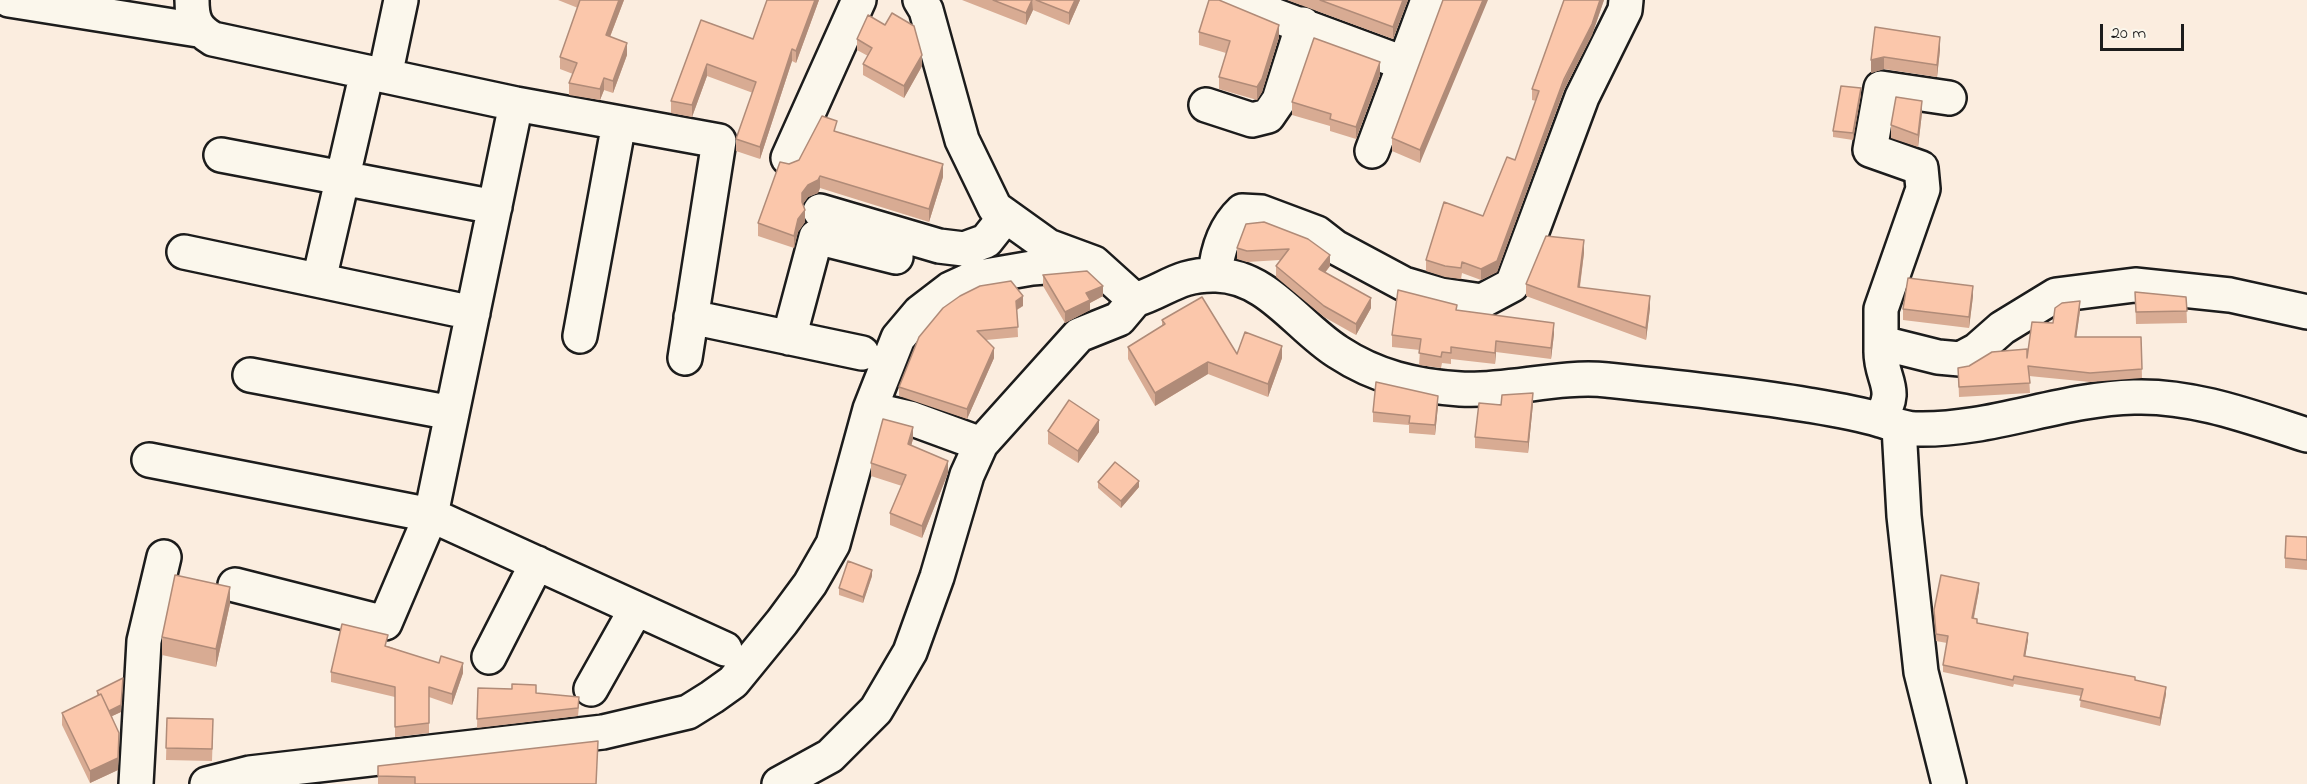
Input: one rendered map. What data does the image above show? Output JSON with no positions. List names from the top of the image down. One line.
{"scale_bar":"20 m"}
